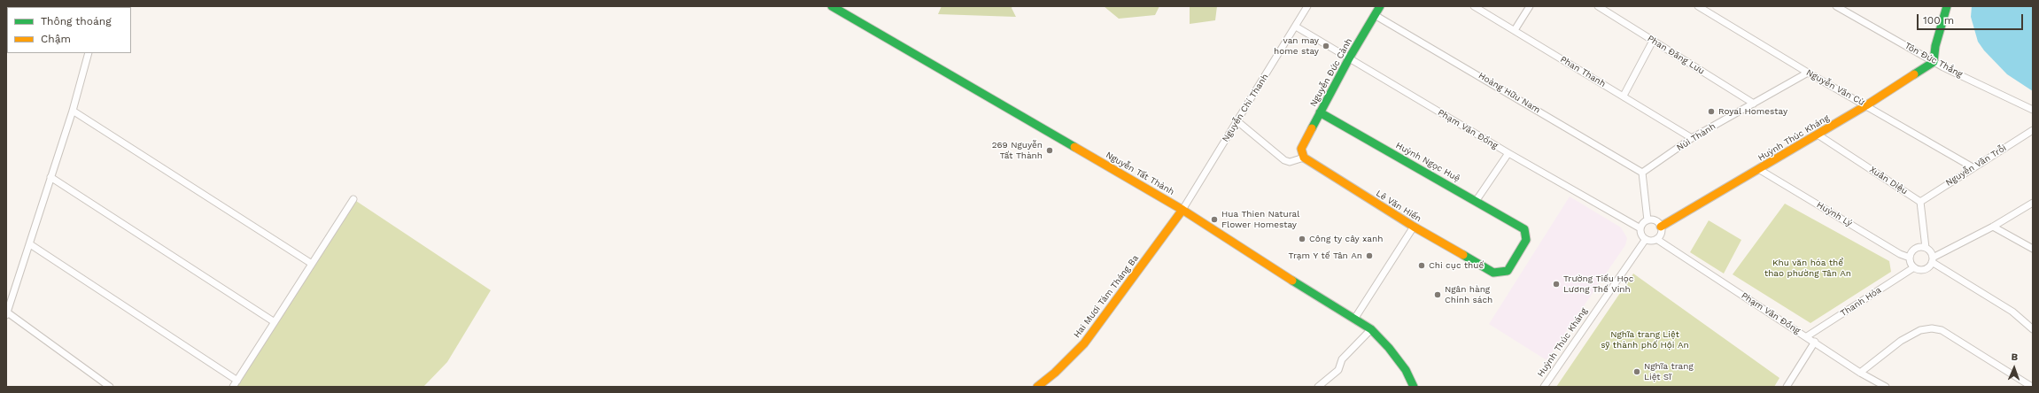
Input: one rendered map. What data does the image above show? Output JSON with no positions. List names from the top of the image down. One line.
{"streets":{"street":["Phan Đăng Lưu","Tôn Đức Thắng","Phan Thanh","Nguyễn Đức Cảnh","Nguyễn Văn Cừ","Hoàng Hữu Nam","Nguyễn Chí Thanh","Phạm Văn Đồng","Núi Thành","Huỳnh Thúc Kháng","Huỳnh Ngọc Huệ","Nguyễn Văn Trỗi","Nguyễn Tất Thành","Xuân Diệu","Lê Văn Hiến","Huỳnh Lý","Hai Mươi Tám Tháng Ba","Thanh Hóa"]},"crossings":[["Phan Đăng Lưu","Núi Thành"],["Tôn Đức Thắng","Huỳnh Thúc Kháng"],["Phan Thanh","Núi Thành"],["Nguyễn Đức Cảnh","Hoàng Hữu Nam"],["Nguyễn Đức Cảnh","Phạm Văn Đồng"],["Nguyễn Đức Cảnh","Huỳnh Ngọc Huệ"],["Nguyễn Đức Cảnh","Lê Văn Hiến"],["Nguyễn Văn Cừ","Núi Thành"],["Nguyễn Văn Cừ","Huỳnh Thúc Kháng"],["Nguyễn Văn Cừ","Nguyễn Văn Trỗi"],["Hoàng Hữu Nam","Núi Thành"],["Nguyễn Chí Thanh","Phạm Văn Đồng"],["Nguyễn Chí Thanh","Nguyễn Tất Thành"],["Nguyễn Chí Thanh","Hai Mươi Tám Tháng Ba"],["Phạm Văn Đồng","Huỳnh Thúc Kháng"],["Phạm Văn Đồng","Thanh Hóa"],["Huỳnh Thúc Kháng","Xuân Diệu"],["Huỳnh Thúc Kháng","Huỳnh Lý"],["Huỳnh Ngọc Huệ","Lê Văn Hiến"],["Nguyễn Văn Trỗi","Xuân Diệu"],["Nguyễn Tất Thành","Hai Mươi Tám Tháng Ba"],["Huỳnh Lý","Thanh Hóa"]],"parks":["Khu văn hóa thể thao phường Tân An","Nghĩa trang Liệt sỹ thành phố Hội An"],"places":["van may home stay","Royal Homestay","269 Nguyễn Tất Thành","Hua Thien Natural Flower Homestay","Công ty cây xanh","Trạm Y tế Tân An","Chi cục thuế","Trường Tiếu Học Lương Thế Vinh","Ngân hàng Chính sách","Nghĩa trang Liệt Sĩ"],"legend":["Thông thoáng","Chậm"],"scale_bar":"100 m","north":"top"}
